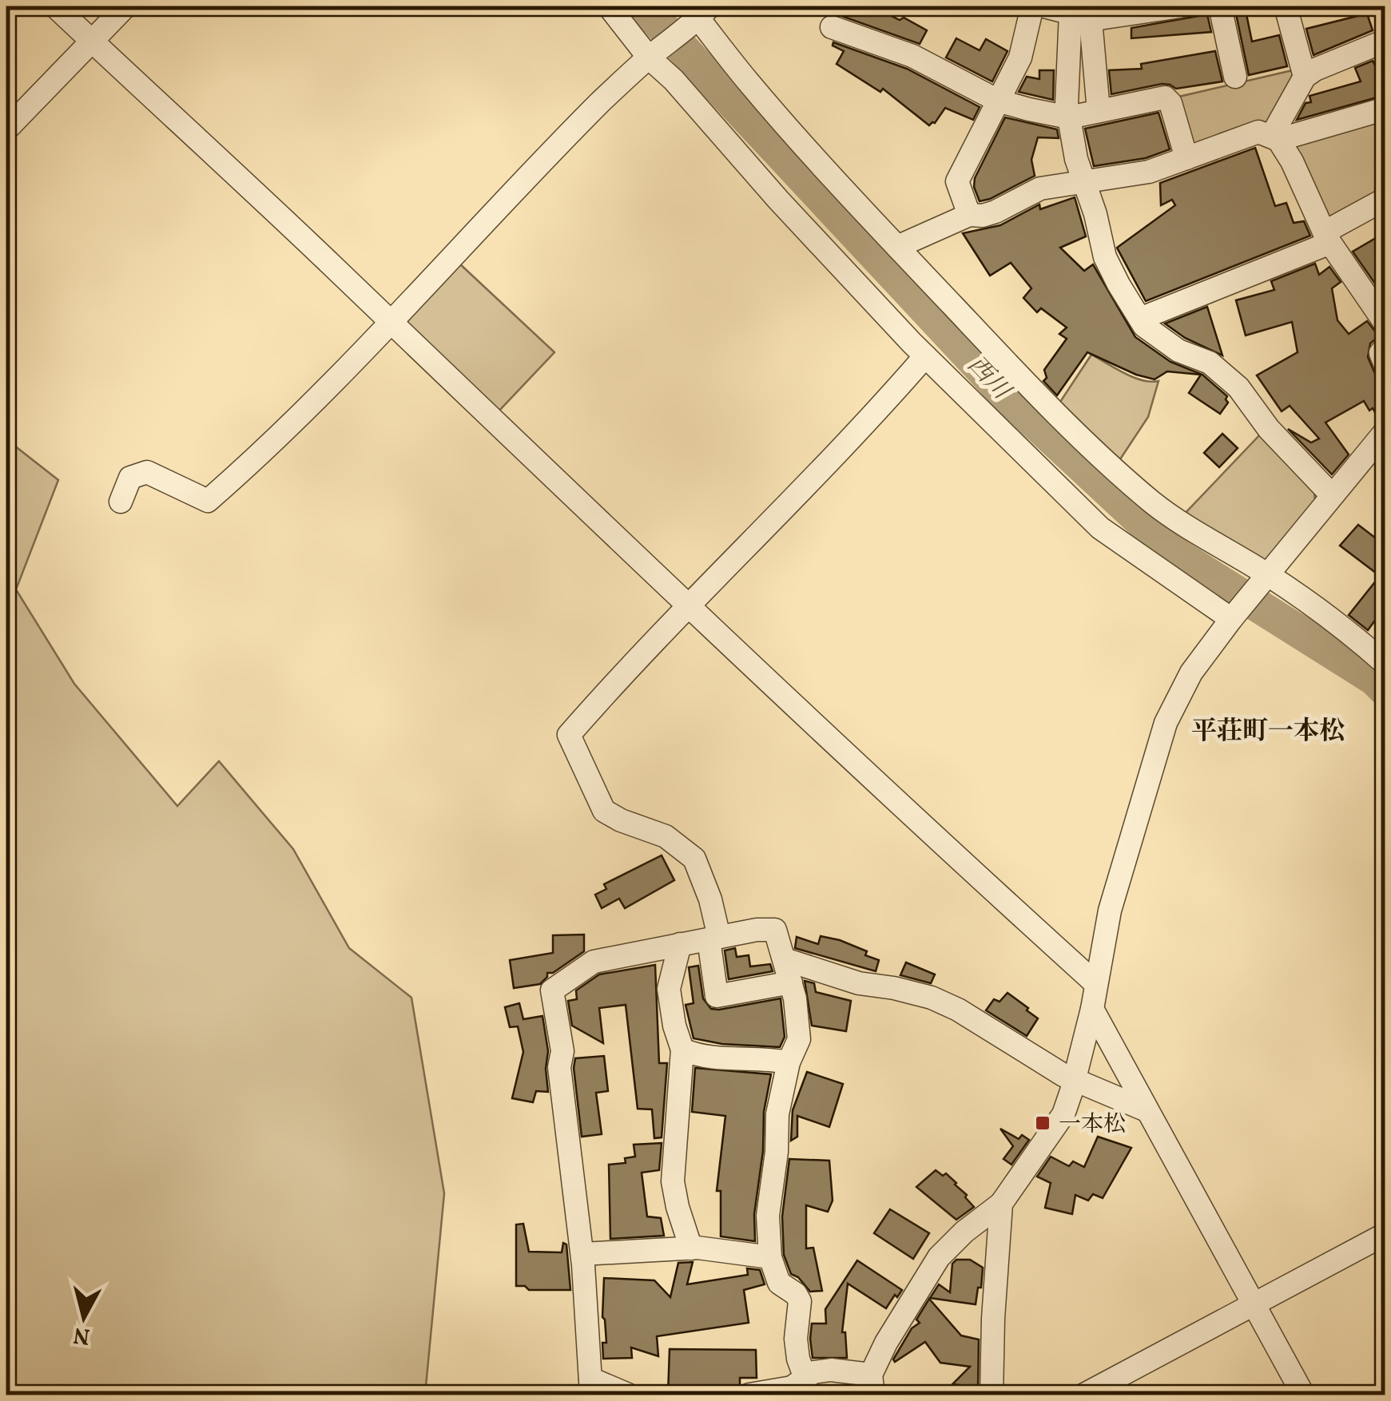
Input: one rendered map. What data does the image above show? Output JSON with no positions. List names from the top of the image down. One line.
{"districts":["平荘町一本松"],"water":["西川"],"places":{"transit":["一本松"]},"north":"bottom"}
